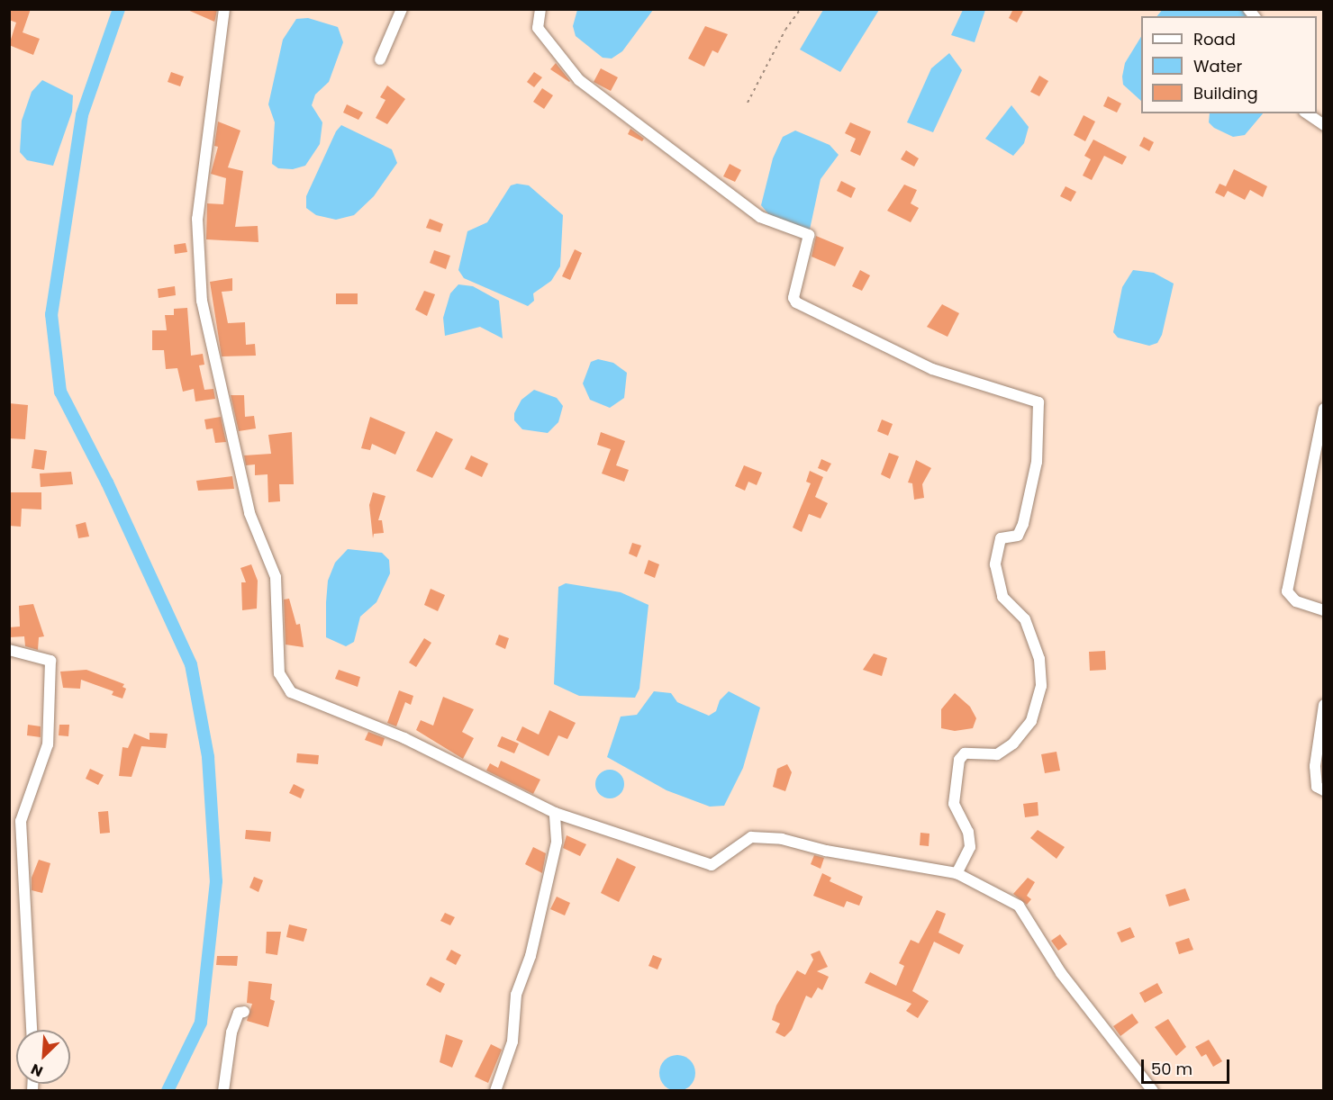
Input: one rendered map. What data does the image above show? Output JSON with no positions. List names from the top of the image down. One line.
{"legend":["Road","Water","Building"],"scale_bar":"50 m","north":"bottom left"}
